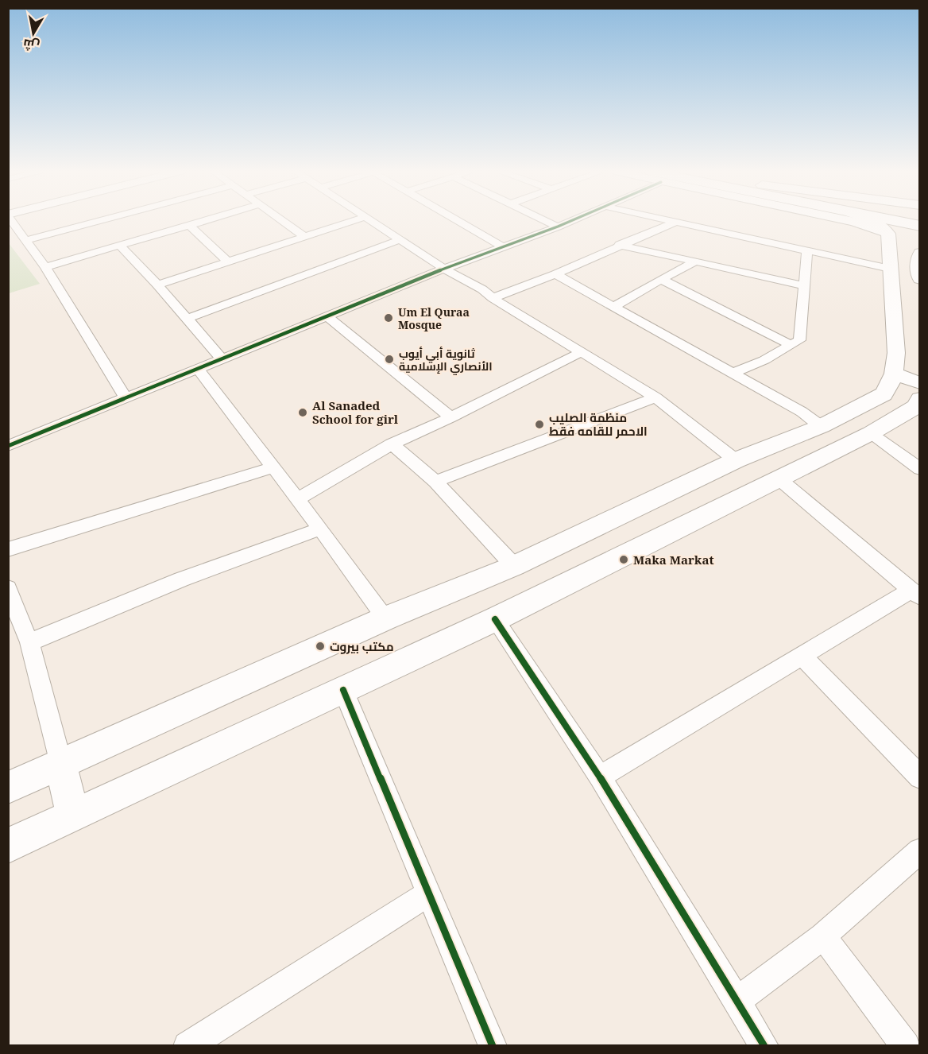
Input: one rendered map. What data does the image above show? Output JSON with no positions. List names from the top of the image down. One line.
{"places":["Um El Quraa Mosque","ثانوية أبي أيوب الأنصاري الإسلامية","Al Sanaded School for girl","منظمة الصليب الاحمر للقامه فقط","Maka Markat","مكتب بيروت"],"north":"bottom"}
